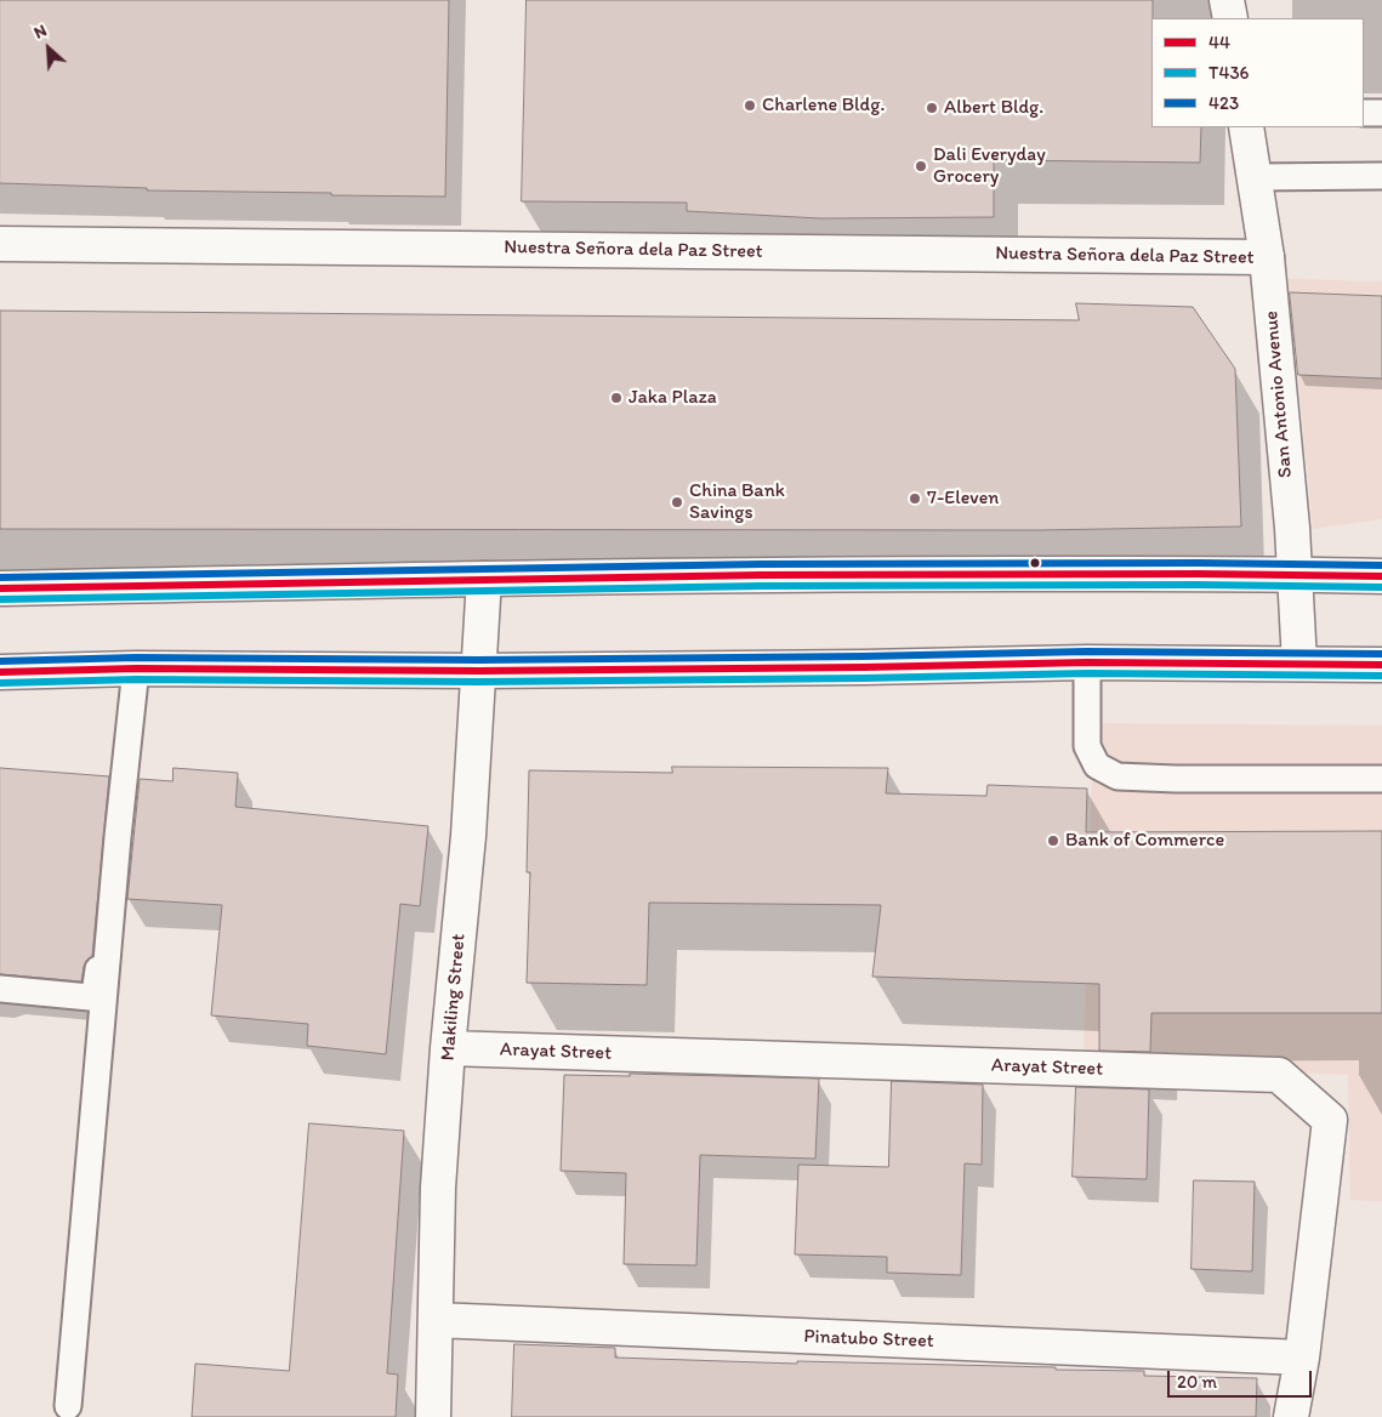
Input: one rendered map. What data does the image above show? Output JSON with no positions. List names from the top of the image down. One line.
{"streets":{"street":["Nuestra Señora dela Paz Street","San Antonio Avenue","Makiling Street","Arayat Street","Pinatubo Street"]},"crossings":[["Nuestra Señora dela Paz Street","San Antonio Avenue"],["Makiling Street","Arayat Street"],["Makiling Street","Pinatubo Street"],["Arayat Street","Pinatubo Street"]],"places":["Charlene Bldg.","Albert Bldg.","Dali Everyday Grocery","Jaka Plaza","7-Eleven","China Bank Savings","Bank of Commerce"],"lines":["transit line 423","transit line 44","transit line T436"],"legend":["44","T436","423"],"scale_bar":"20 m","north":"top left"}
